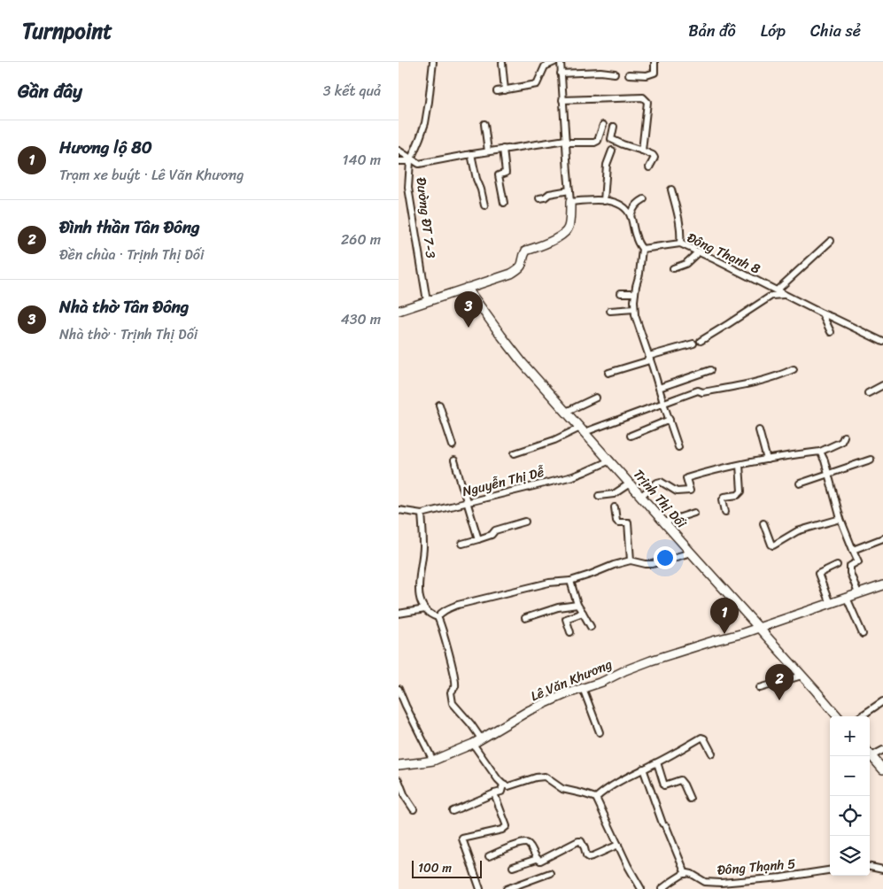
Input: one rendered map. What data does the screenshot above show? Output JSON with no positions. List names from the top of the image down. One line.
{"streets":{"street":["Đường ĐT 7-3","Đông Thạnh 8","Nguyễn Thị Dễ","Trịnh Thị Dối","Lê Văn Khương","Đông Thạnh 5"]},"crossings":[["Nguyễn Thị Dễ","Trịnh Thị Dối"],["Trịnh Thị Dối","Lê Văn Khương"]],"scale_bar":"100 m","page":{"header":"Turnpoint","nav":["Bản đồ","Lớp","Chia sẻ"],"heading":["Gần đây","3 kết quả"],"list":[{"mark":"1","name":"Hương lộ 80","note":"Trạm xe buýt · Lê Văn Khương","value":"140 m"},{"mark":"2","name":"Đình thần Tân Đông","note":"Đền chùa · Trịnh Thị Dối","value":"260 m"},{"mark":"3","name":"Nhà thờ Tân Đông","note":"Nhà thờ · Trịnh Thị Dối","value":"430 m"}],"pins":["3","1","2"],"map_buttons":["+","−"],"scale":"100 m"}}
